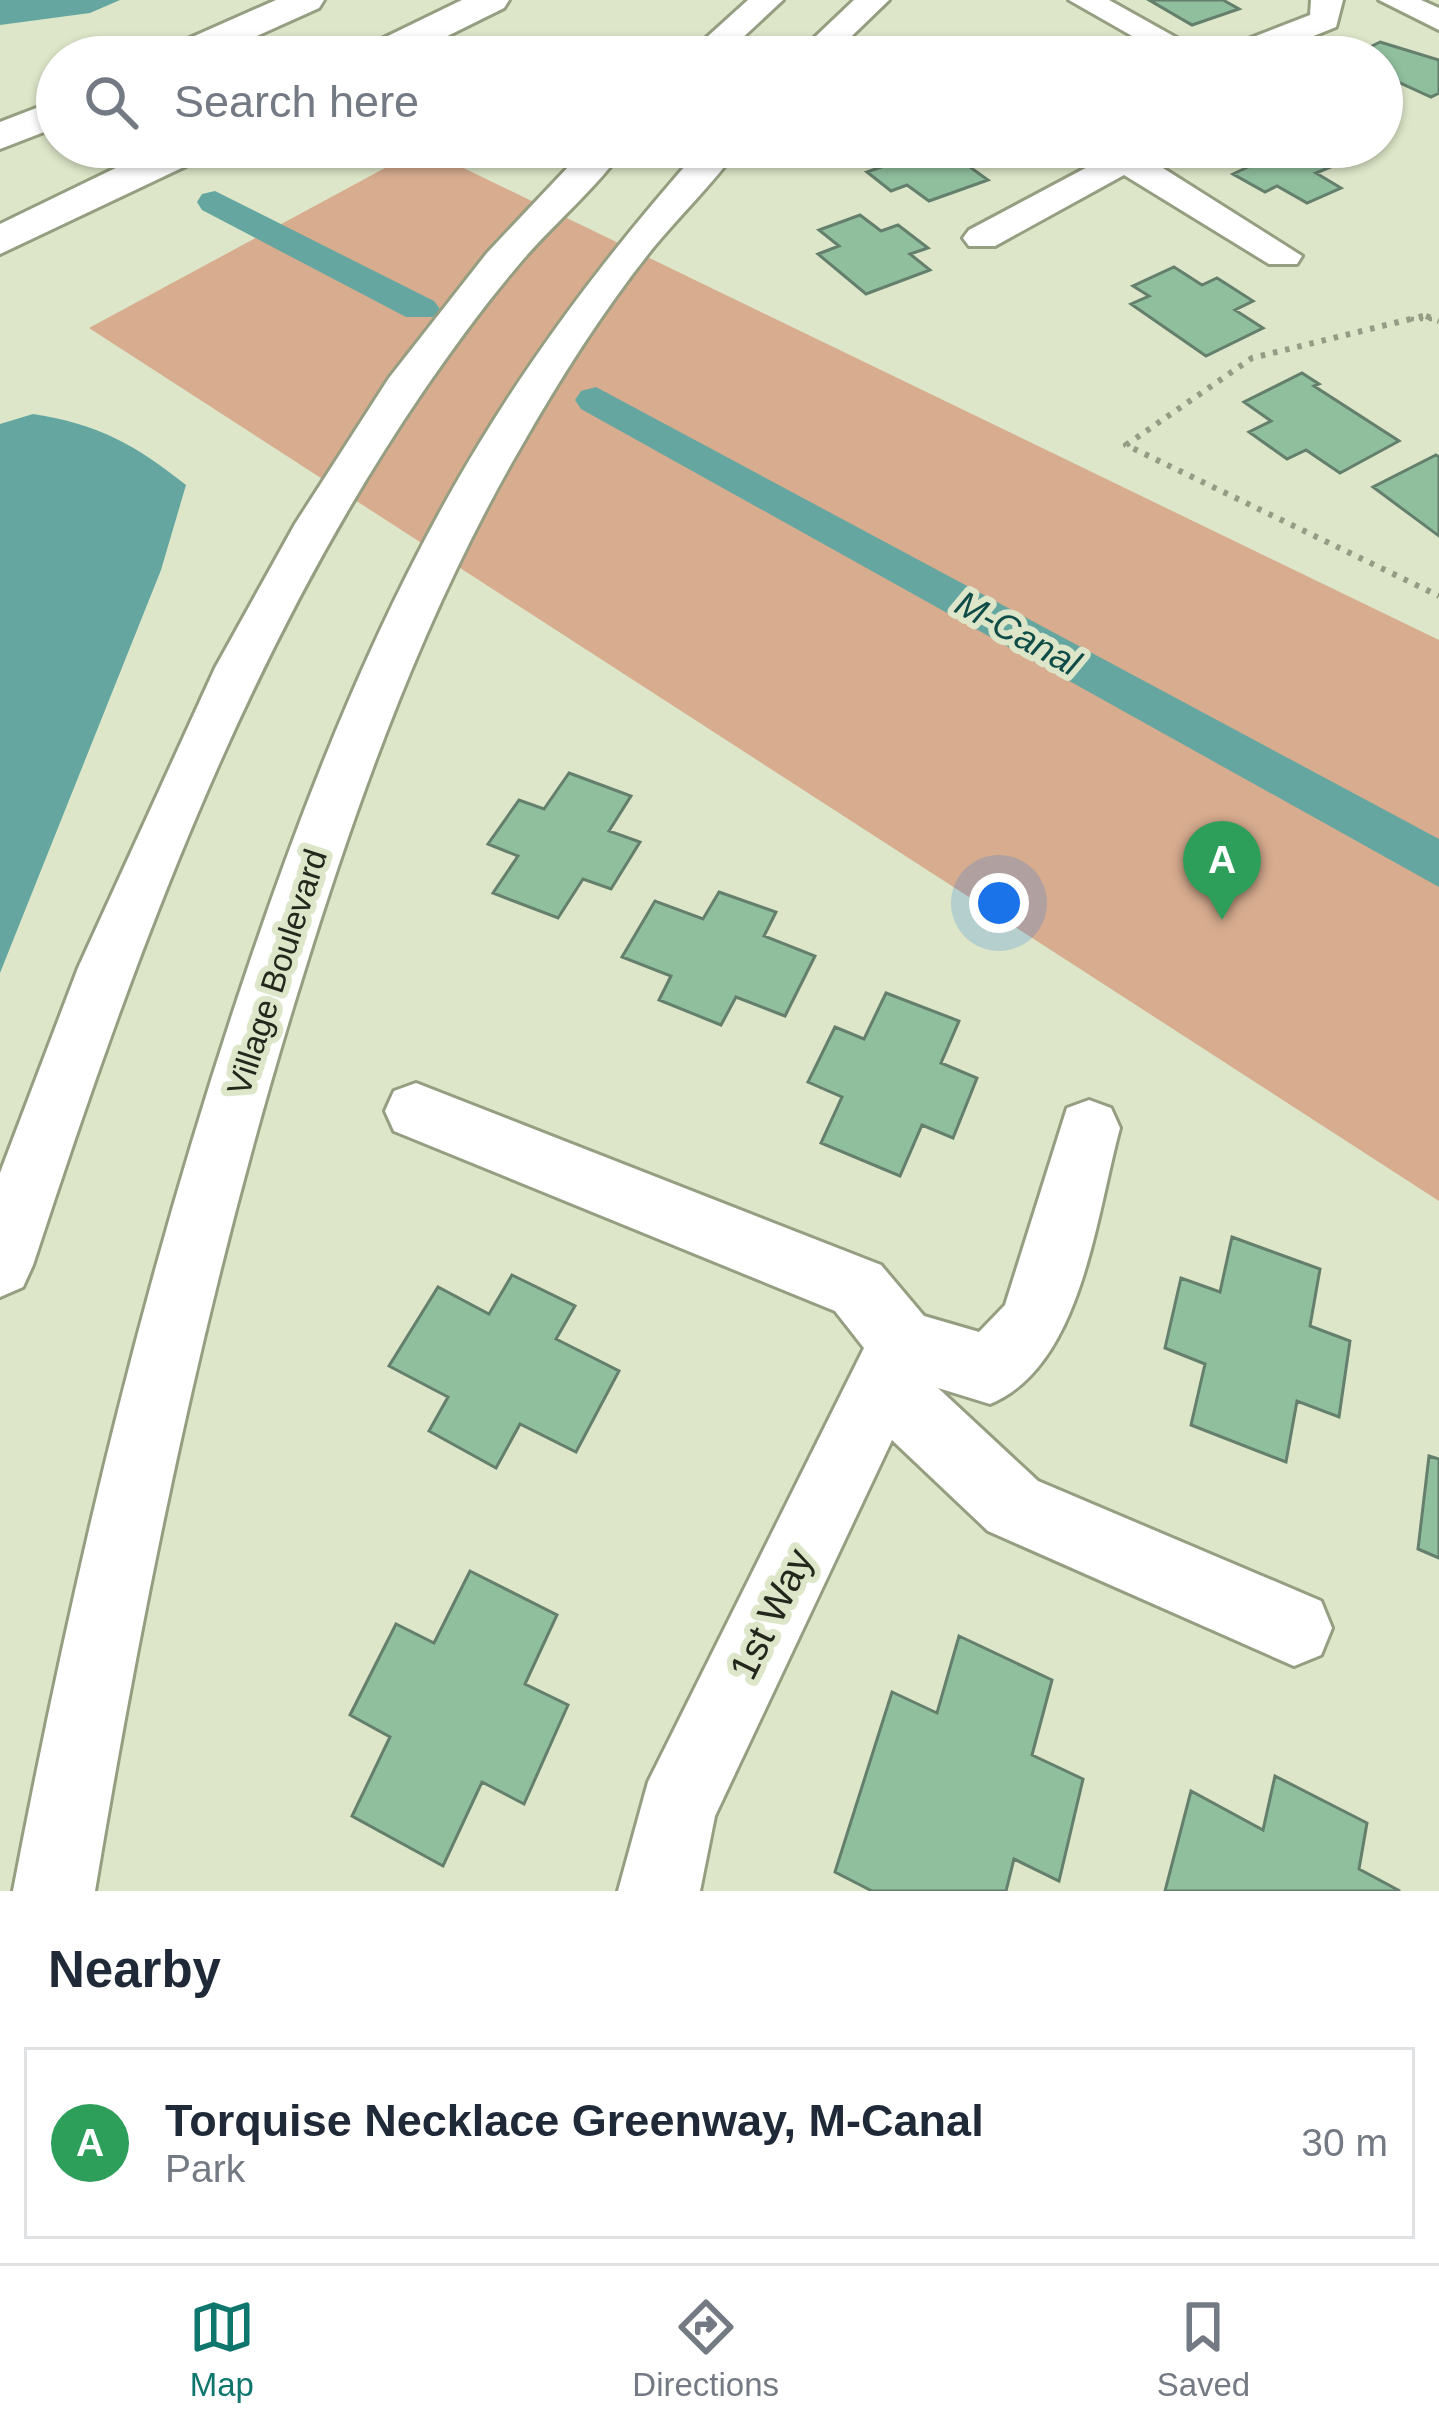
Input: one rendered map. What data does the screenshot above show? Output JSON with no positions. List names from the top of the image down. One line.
{"streets":{"street":["Village Boulevard","1st Way"]},"water":["M-Canal"],"page":{"search":"Search here","pins":"A","heading":"Nearby","list":[{"mark":"A","name":"Torquise Necklace Greenway, M-Canal","note":"Park","value":"30 m"}],"nav":["Map","Directions","Saved"]}}
